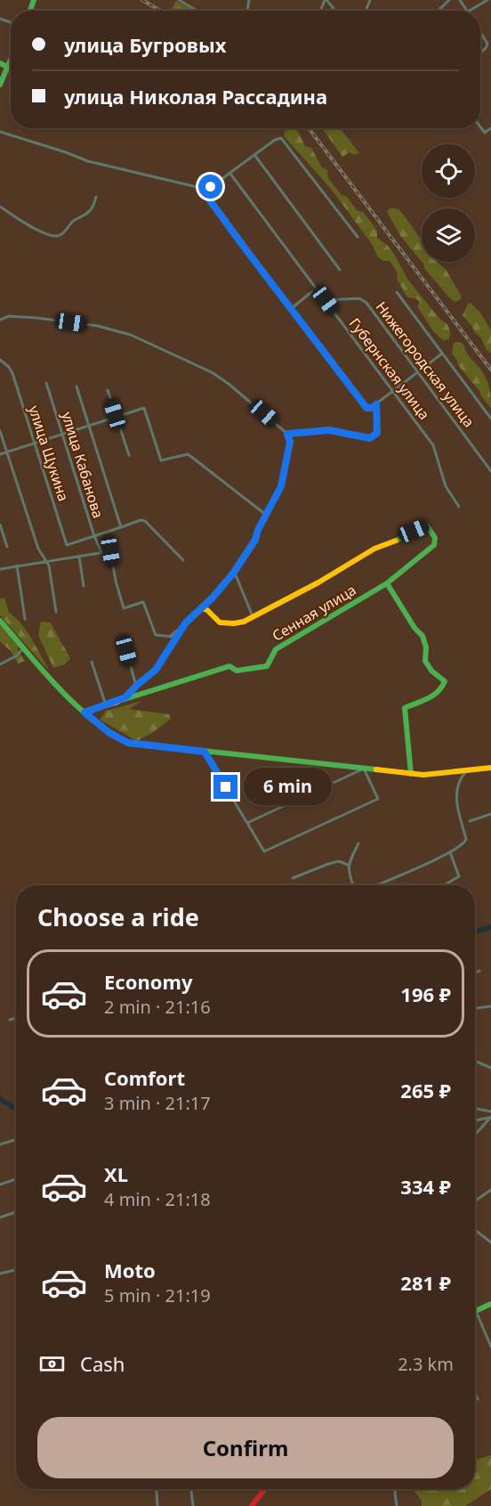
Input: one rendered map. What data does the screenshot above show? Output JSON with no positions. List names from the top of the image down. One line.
{"streets":{"street":["Нижегородская улица","Губернская улица","улица Щукина","улица Кабанова","Сенная улица"]},"crossings":[["Нижегородская улица","Губернская улица"],["улица Щукина","улица Кабанова"]],"page":{"banner":["улица Бугровых","улица Николая Рассадина"],"bubble":"6 min","heading":"Choose a ride","list":[{"name":"Economy","note":"2 min · 21:16","value":"196 ₽"},{"name":"Comfort","note":"3 min · 21:17","value":"265 ₽"},{"name":"XL","note":"4 min · 21:18","value":"334 ₽"},{"name":"Moto","note":"5 min · 21:19","value":"281 ₽"}],"pay":["Cash","2.3 km"],"buttons":"Confirm"}}
